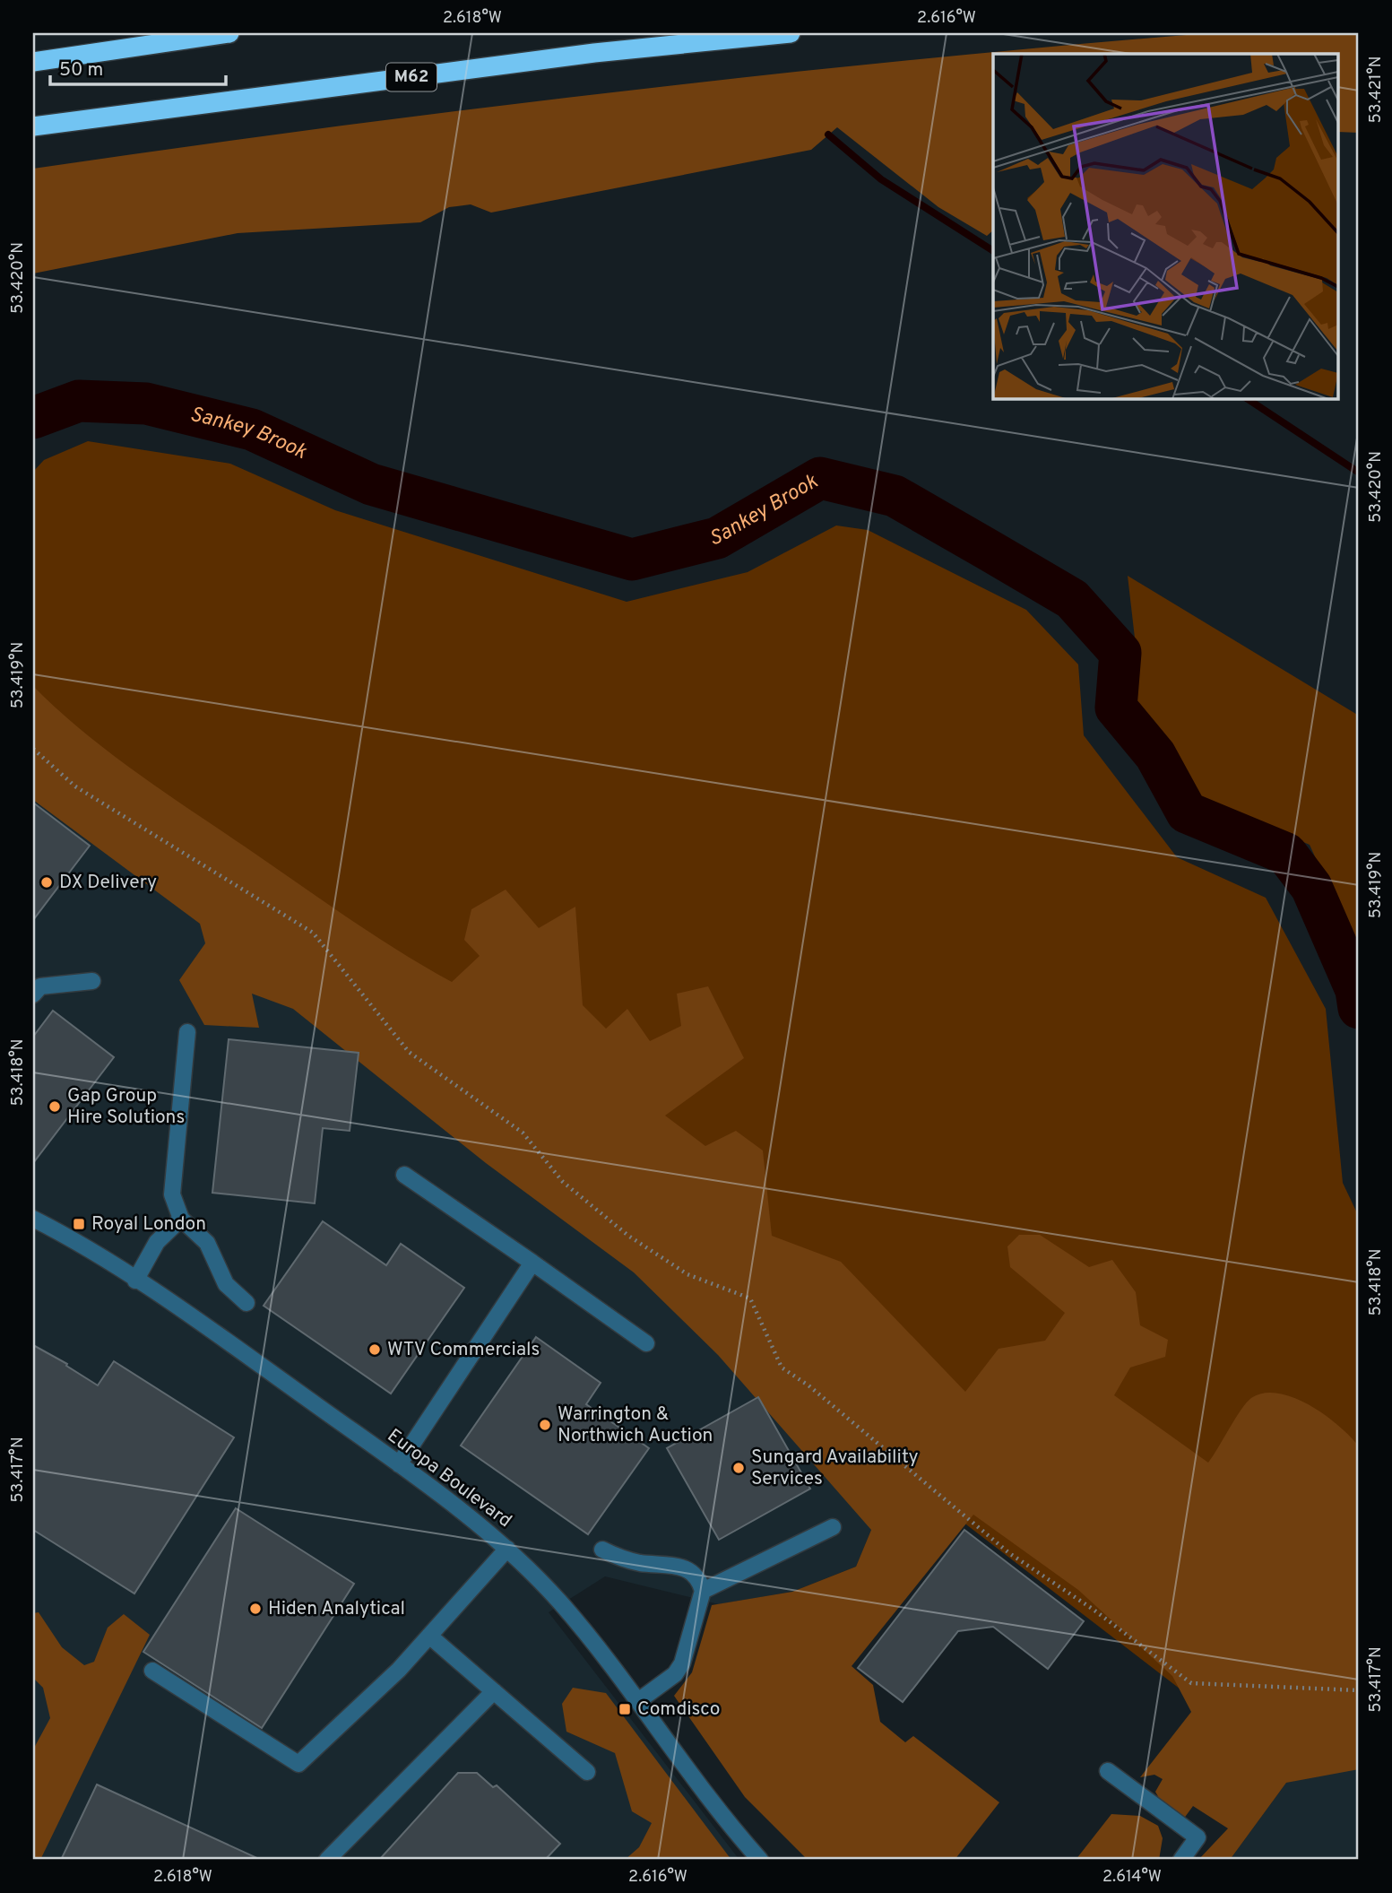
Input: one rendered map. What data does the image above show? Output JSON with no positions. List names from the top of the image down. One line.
{"streets":{"highway":["M62"],"street":["Europa Boulevard"]},"water":["Sankey Brook"],"places":{"other":["DX Delivery","Gap Group Hire Solutions","WTV Commercials","Warrington & Northwich Auction","Sungard Availability Services","Hiden Analytical"],"transit":["Royal London","Comdisco"]},"scale_bar":"50 m","coordinates":["2.618°W","2.616°W","53.421°N","53.420°N","53.419°N","53.418°N","53.417°N","2.614°W"]}
